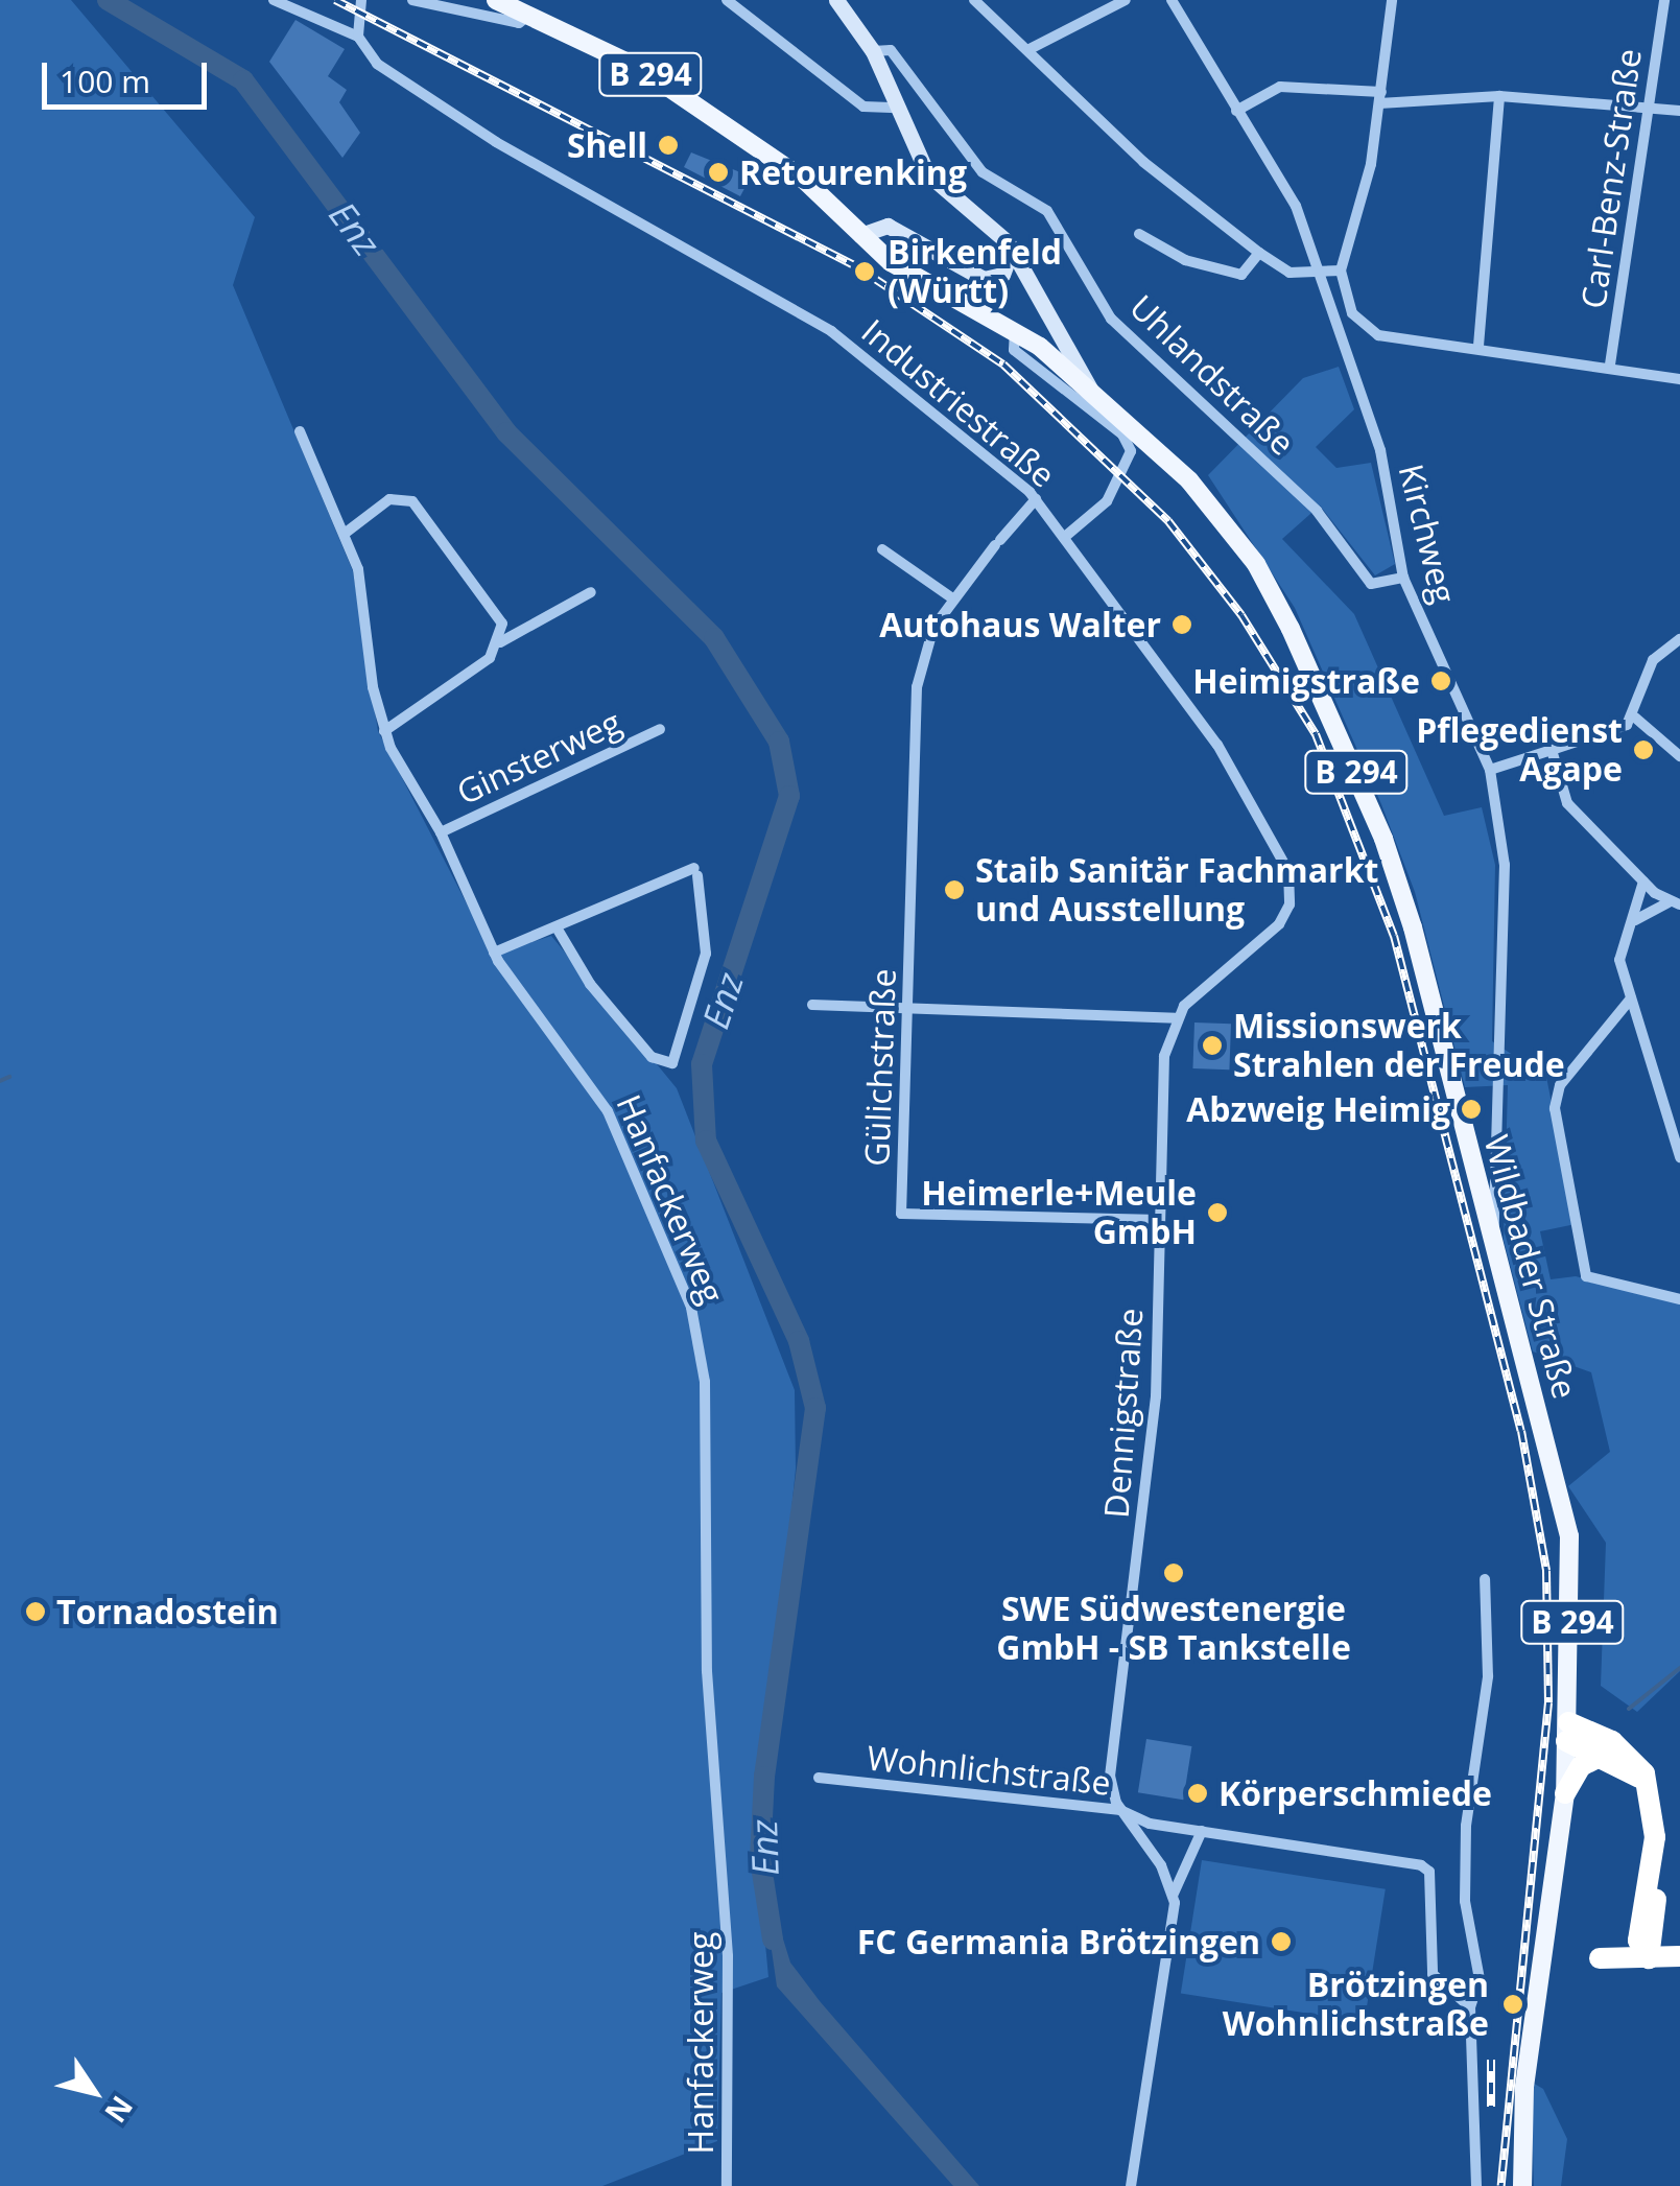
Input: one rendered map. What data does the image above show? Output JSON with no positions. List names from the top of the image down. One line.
{"streets":{"main road":["B 294","Wildbader Straße"],"street":["Carl-Benz-Straße","Uhlandstraße","Industriestraße","Kirchweg","Ginsterweg","Gülichstraße","Hanfackerweg","Dennigstraße","Wohnlichstraße"]},"crossings":[["Uhlandstraße","Kirchweg"],["Industriestraße","Dennigstraße"],["Kirchweg","Wildbader Straße"],["Ginsterweg","Hanfackerweg"],["Gülichstraße","Dennigstraße"],["Dennigstraße","Wohnlichstraße"]],"water":["Enz"],"places":["Shell","Retourenking","Birkenfeld (Württ)","Autohaus Walter","Heimigstraße","Pflegedienst Agape","Staib Sanitär Fachmarkt und Ausstellung","Missionswerk Strahlen der Freude","Abzweig Heimig","Heimerle+Meule GmbH","SWE Südwestenergie GmbH - SB Tankstelle","Tornadostein","Körperschmiede","FC Germania Brötzingen","Brötzingen Wohnlichstraße"],"scale_bar":"100 m","north":"bottom right"}
